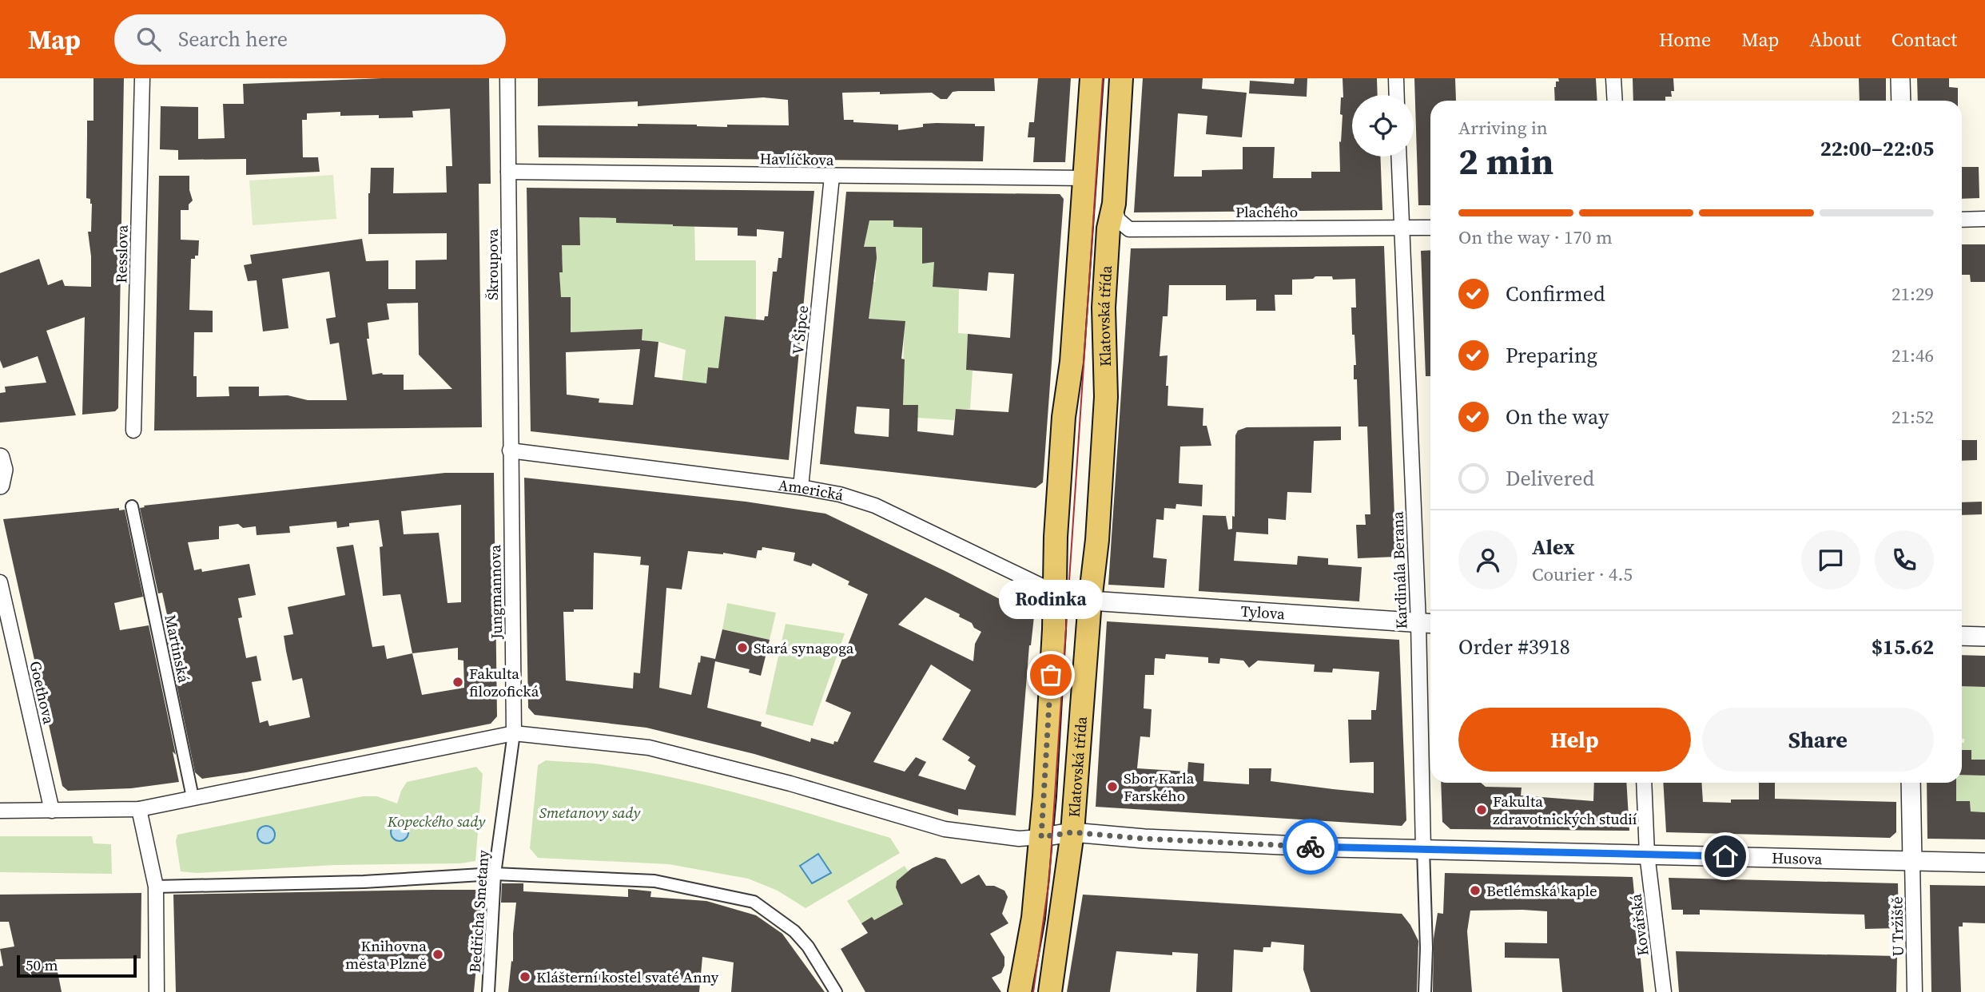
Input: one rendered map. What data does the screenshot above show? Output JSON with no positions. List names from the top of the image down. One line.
{"streets":{"main road":["Klatovská třída"],"street":["Havlíčkova","Plachého","Resslova","Škroupova","V Šipce","Americká","Kardinála Berana","Jungmannova","Tylova","Martinská","Goethova","Husova","Bedřicha Smetany","Kovářská","U Tržiště"]},"crossings":[["Havlíčkova","Škroupova"],["Havlíčkova","Klatovská třída"],["Havlíčkova","V Šipce"],["Plachého","Klatovská třída"],["Plachého","Kardinála Berana"],["Škroupova","Americká"],["Škroupova","Jungmannova"],["Klatovská třída","Americká"],["Klatovská třída","Tylova"],["Klatovská třída","Husova"],["V Šipce","Americká"],["Americká","Jungmannova"],["Americká","Tylova"],["Kardinála Berana","Tylova"],["Kardinála Berana","Husova"],["Jungmannova","Bedřicha Smetany"],["Husova","Kovářská"],["Husova","U Tržiště"]],"parks":["Smetanovy sady","Kopeckého sady"],"places":["Stará synagoga","Rodinka","Fakulta filozofická","Sbor Karla Farského","Fakulta zdravotnických studií","Betlémská kaple","Knihovna města Plzně","Klášterní kostel svaté Anny"],"scale_bar":"50 m","page":{"header":"Map","search":"Search here","nav":["Home","Map","About","Contact"],"heading":["2 min","Arriving in","22:00–22:05"],"panel":["Alex","Courier · 4.5","Order #3918","$15.62"],"bar":"On the way · 170 m","list":[["Confirmed","21:29"],["Preparing","21:46"],["On the way","21:52"],"Delivered"],"bubble":"Rodinka","buttons":["Help","Share"],"scale":"50 m"}}
